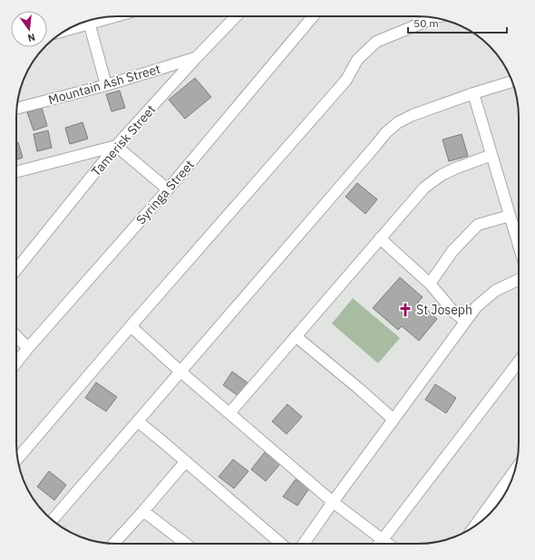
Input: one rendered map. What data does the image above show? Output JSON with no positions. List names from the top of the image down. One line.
{"streets":{"street":["Mountain Ash Street","Tamerisk Street","Syringa Street"]},"crossings":[["Mountain Ash Street","Tamerisk Street"]],"places":{"church":["St Joseph"]},"scale_bar":"50 m","north":"bottom"}
